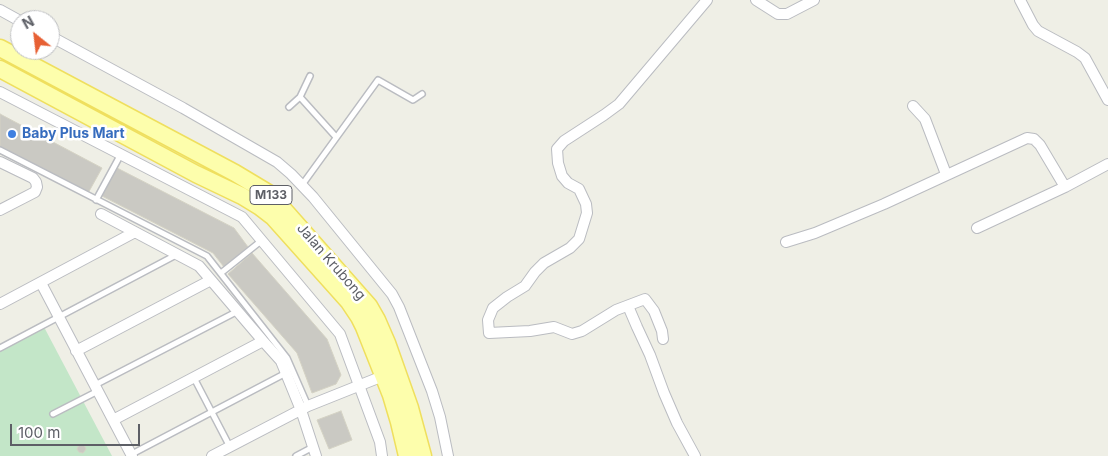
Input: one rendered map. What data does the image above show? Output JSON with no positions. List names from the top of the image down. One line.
{"streets":{"main road":["M133","Jalan Krubong"]},"places":["Baby Plus Mart"],"scale_bar":"100 m","north":"top left"}
